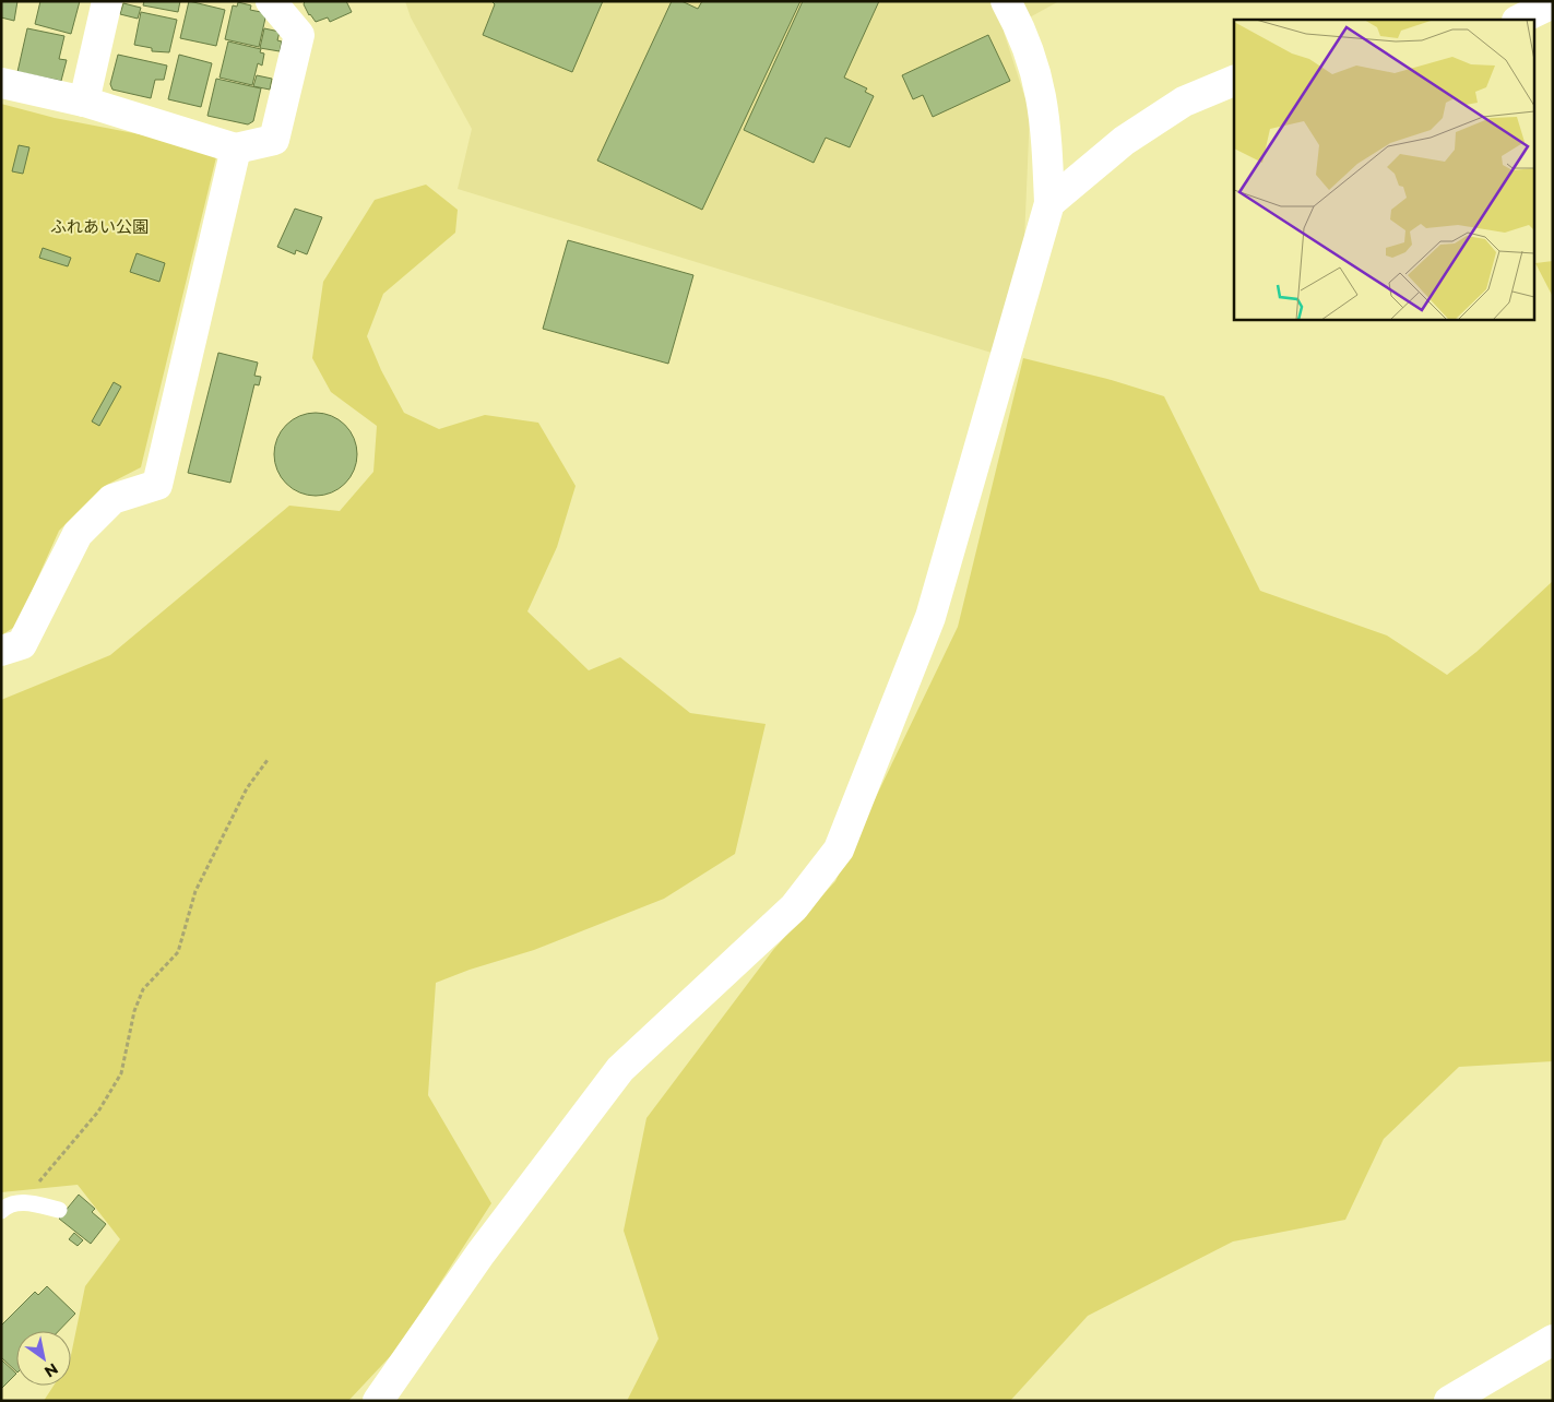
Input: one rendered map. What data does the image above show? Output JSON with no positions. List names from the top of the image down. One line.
{"parks":["ふれあい公園"],"north":"bottom right"}
